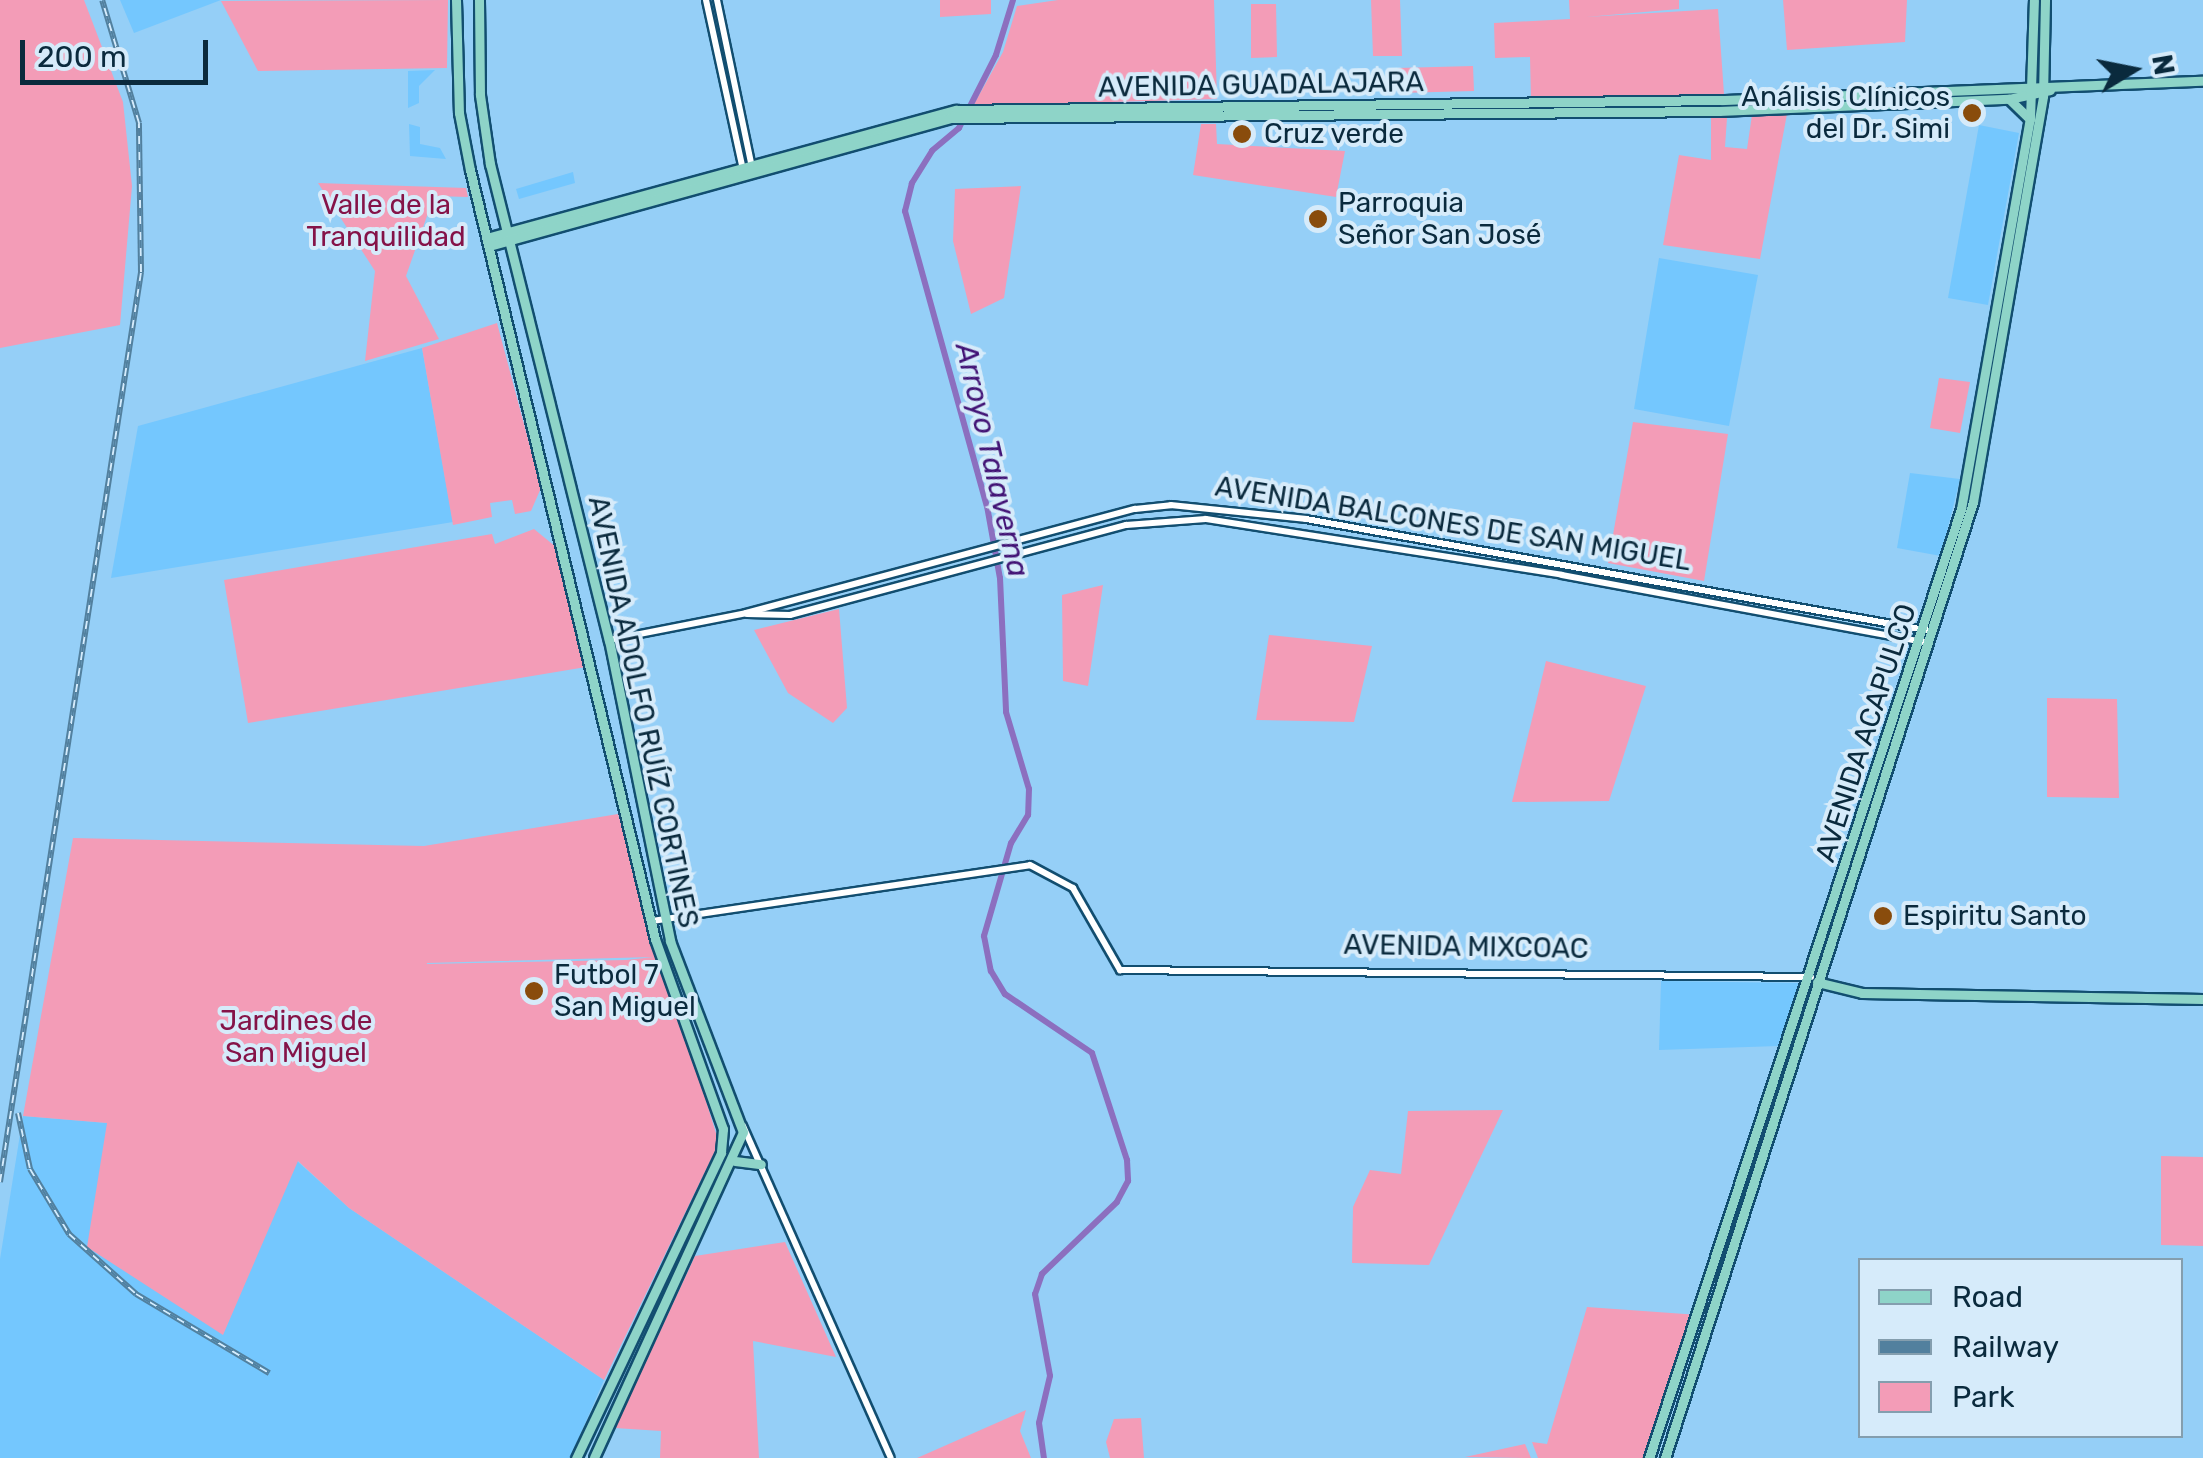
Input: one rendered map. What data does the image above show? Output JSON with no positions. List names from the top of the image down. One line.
{"streets":{"main road":["AVENIDA GUADALAJARA","AVENIDA ADOLFO RUÍZ CORTINES","AVENIDA ACAPULCO"],"street":["AVENIDA BALCONES DE SAN MIGUEL","AVENIDA MIXCOAC"]},"crossings":[["AVENIDA GUADALAJARA","AVENIDA ADOLFO RUÍZ CORTINES"],["AVENIDA GUADALAJARA","AVENIDA ACAPULCO"],["AVENIDA BALCONES DE SAN MIGUEL","AVENIDA ADOLFO RUÍZ CORTINES"],["AVENIDA BALCONES DE SAN MIGUEL","AVENIDA ACAPULCO"],["AVENIDA ADOLFO RUÍZ CORTINES","AVENIDA MIXCOAC"],["AVENIDA ACAPULCO","AVENIDA MIXCOAC"]],"water":["Arroyo Talaverna"],"parks":["Valle de la Tranquilidad","Jardines de San Miguel"],"places":["Análisis Clínicos del Dr. Simi","Cruz verde","Parroquia Señor San José","Espiritu Santo","Futbol 7 San Miguel"],"legend":["Road","Railway","Park"],"scale_bar":"200 m","north":"right"}
